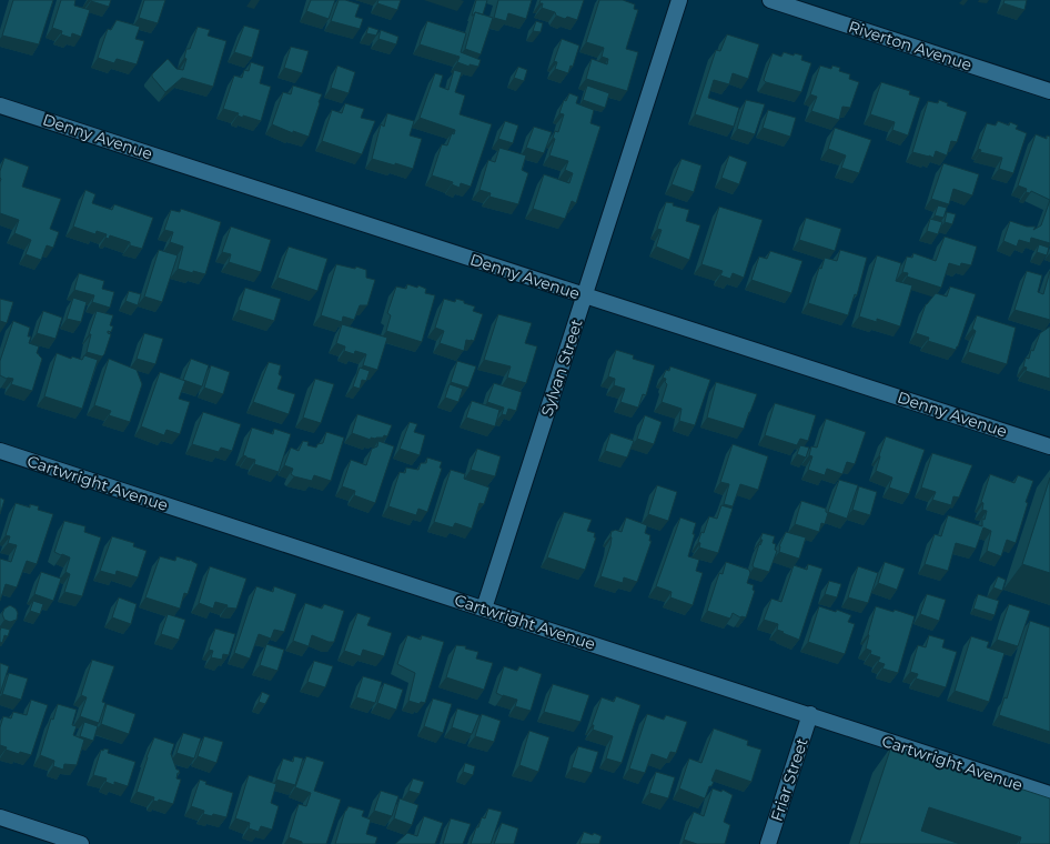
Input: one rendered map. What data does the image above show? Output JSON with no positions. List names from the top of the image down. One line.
{"streets":{"street":["Riverton Avenue","Denny Avenue","Sylvan Street","Cartwright Avenue","Friar Street"]},"crossings":[["Denny Avenue","Sylvan Street"],["Sylvan Street","Cartwright Avenue"],["Cartwright Avenue","Friar Street"]]}
